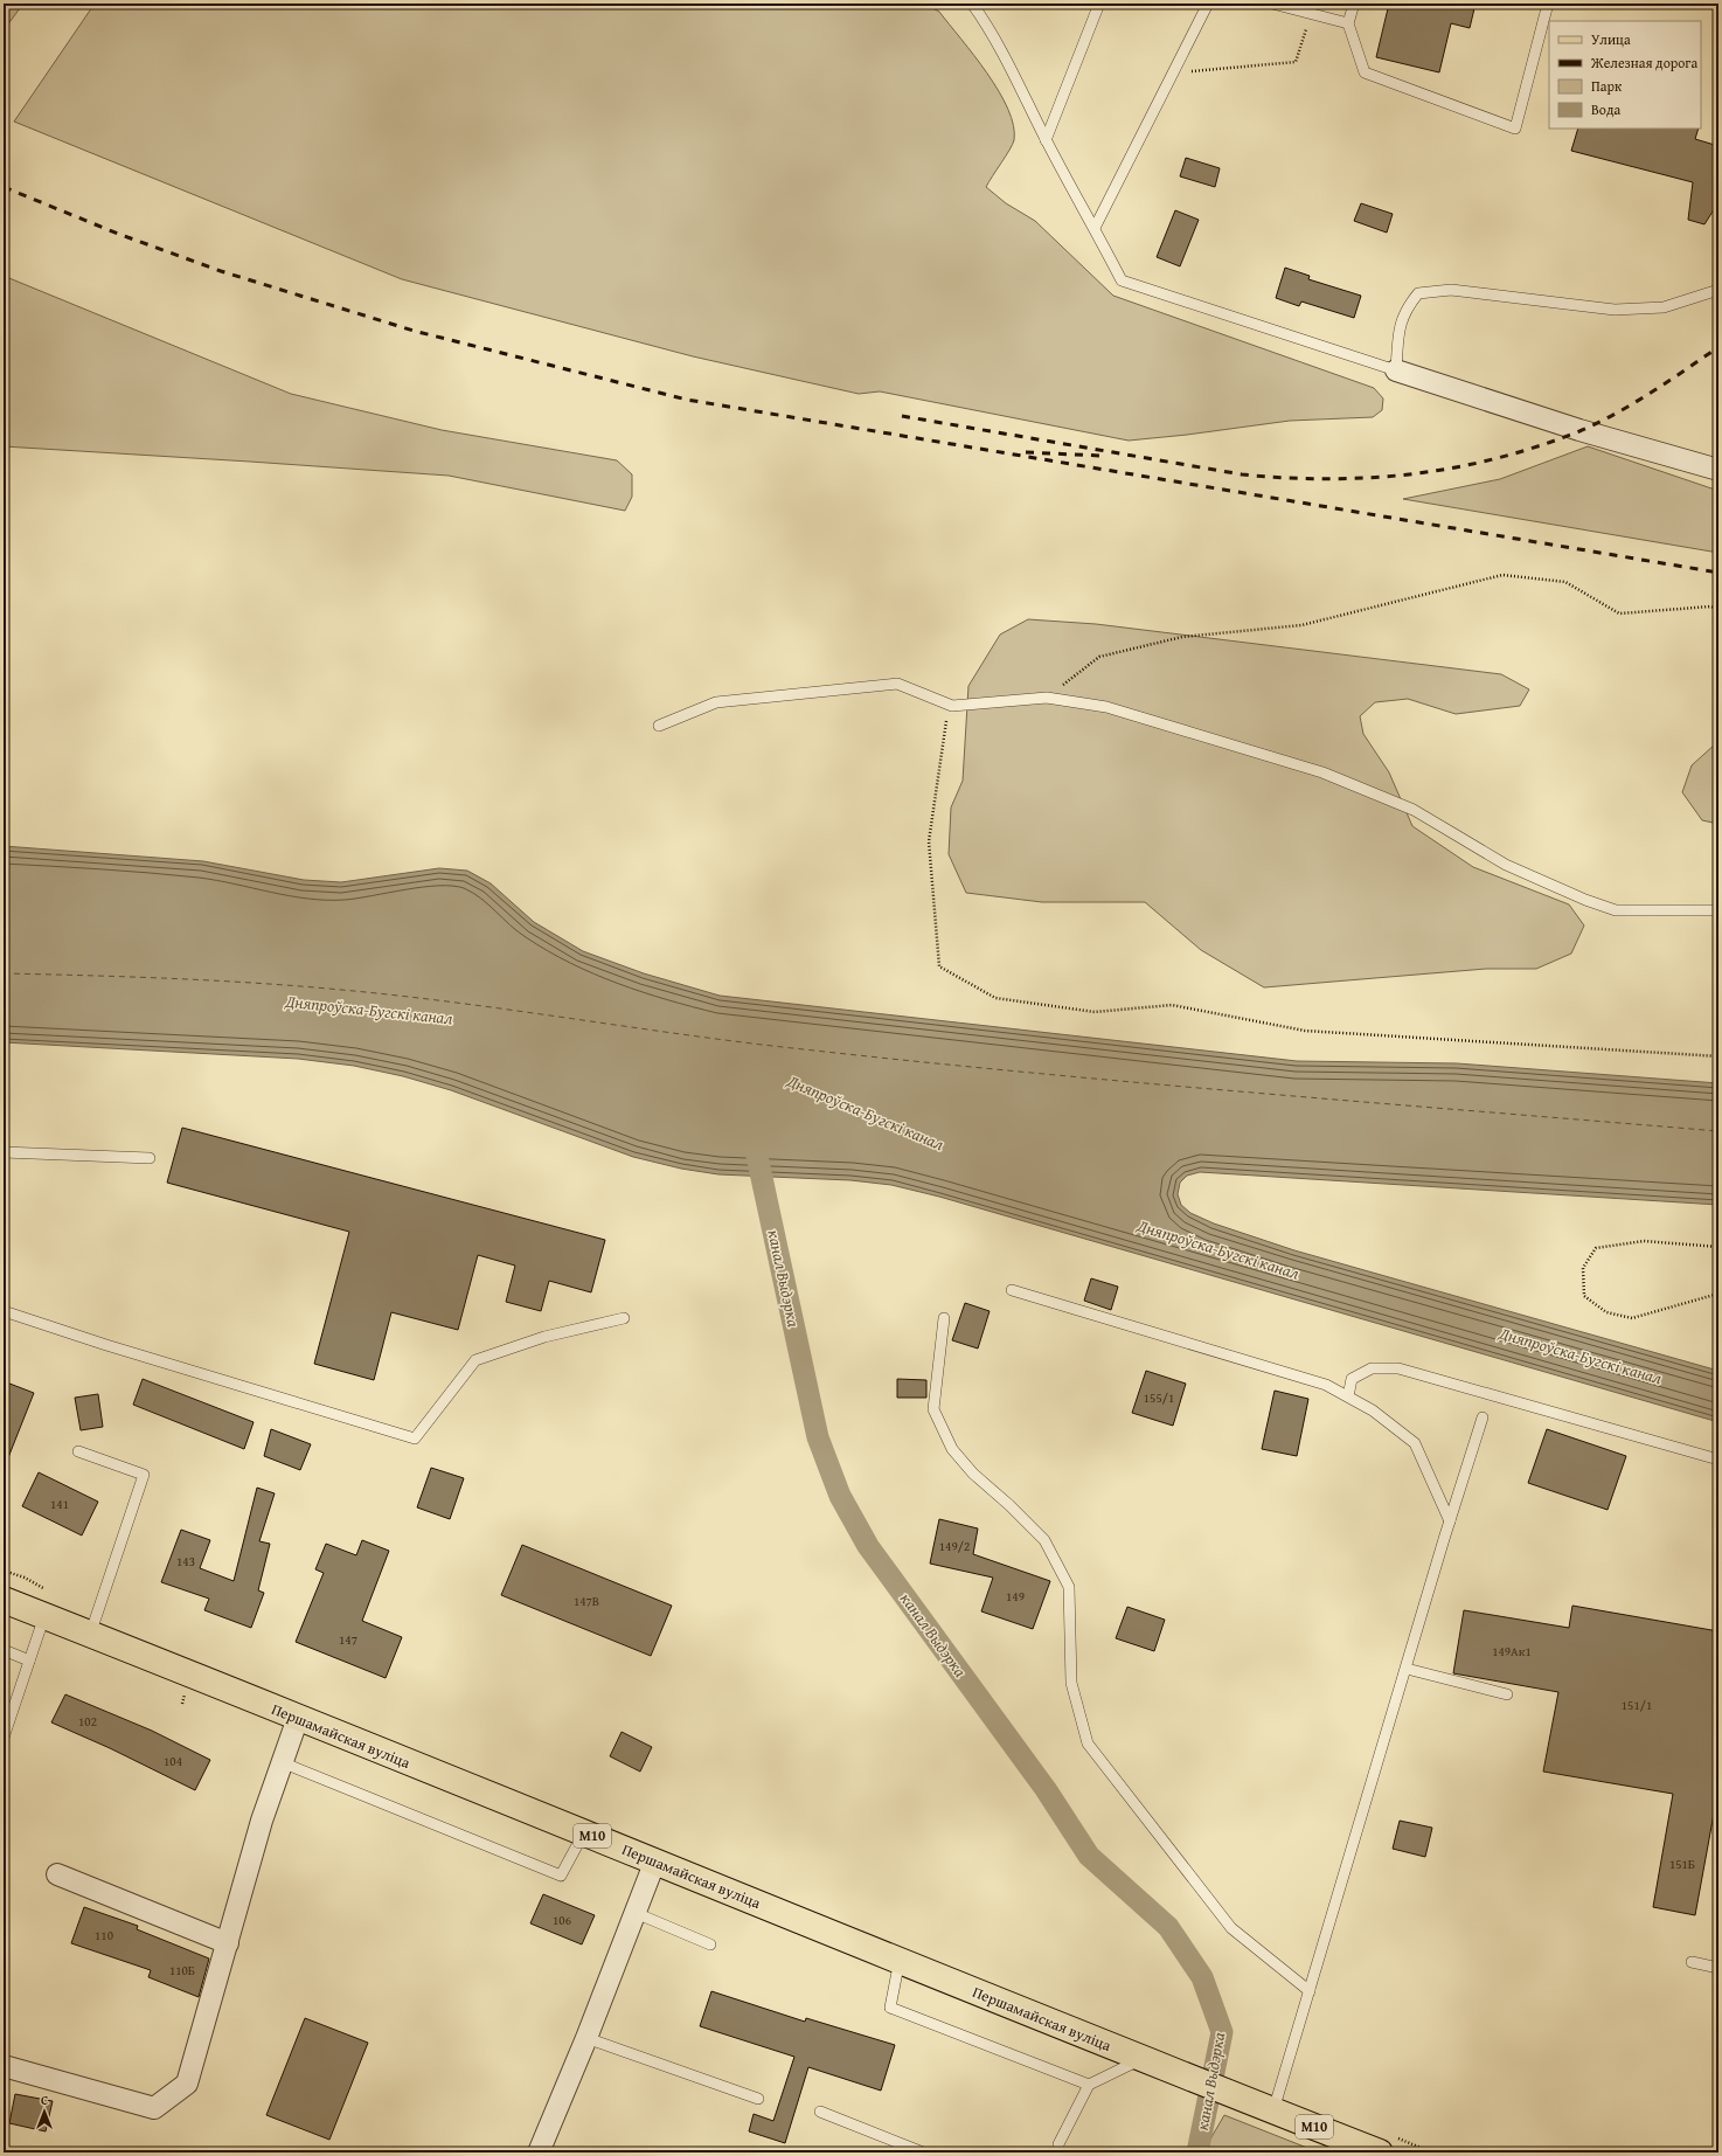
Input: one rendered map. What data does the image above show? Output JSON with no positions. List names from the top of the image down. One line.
{"streets":{"main road":["Першамайская вуліца","М10"]},"water":["Дняпроўска-Бугскі канал","канал Выдэрка"],"house_numbers":["155/1","141","149/2","143","149","147В","147","149Ак1","151/1","102","104","151Б","106","110","110Б"],"legend":["Улица","Железная дорога","Парк","Вода"],"north":"top"}
